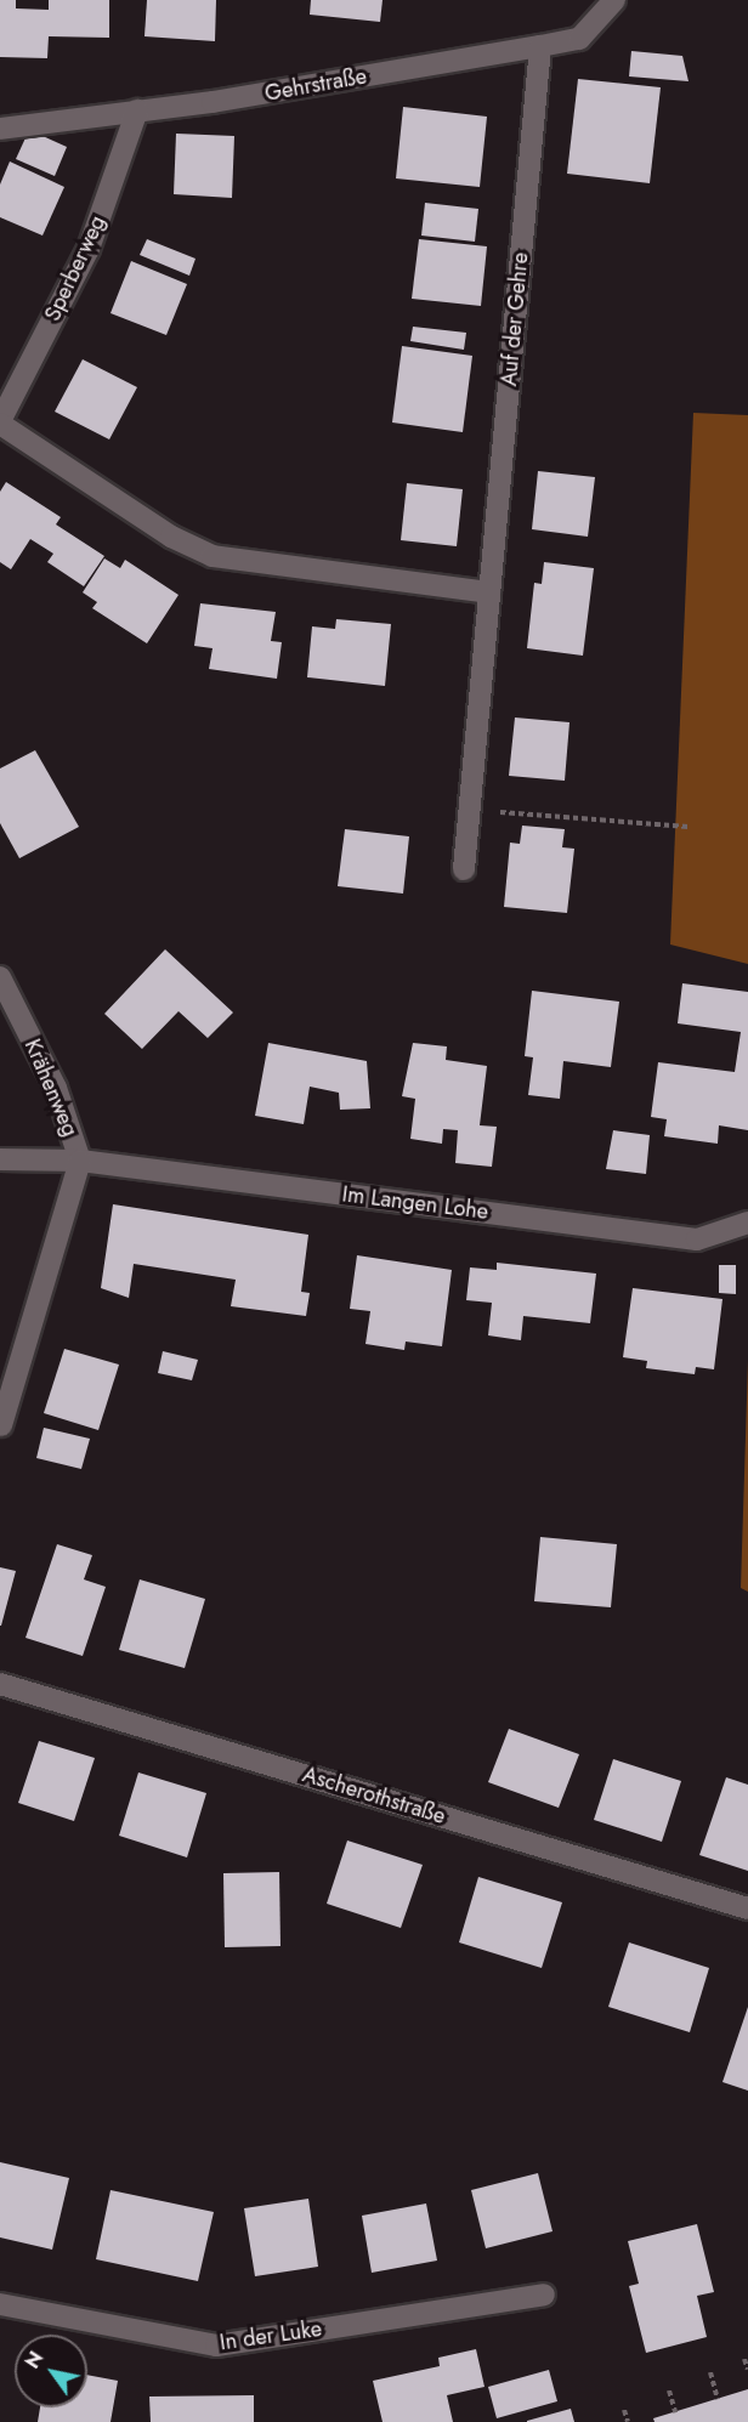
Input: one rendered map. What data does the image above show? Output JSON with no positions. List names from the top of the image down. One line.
{"streets":{"street":["Gehrstraße","Sperberweg","Auf der Gehre","Krähenweg","Im Langen Lohe","Ascherothstraße","In der Luke"]},"crossings":[["Gehrstraße","Sperberweg"],["Gehrstraße","Auf der Gehre"],["Krähenweg","Im Langen Lohe"]],"north":"top left"}
